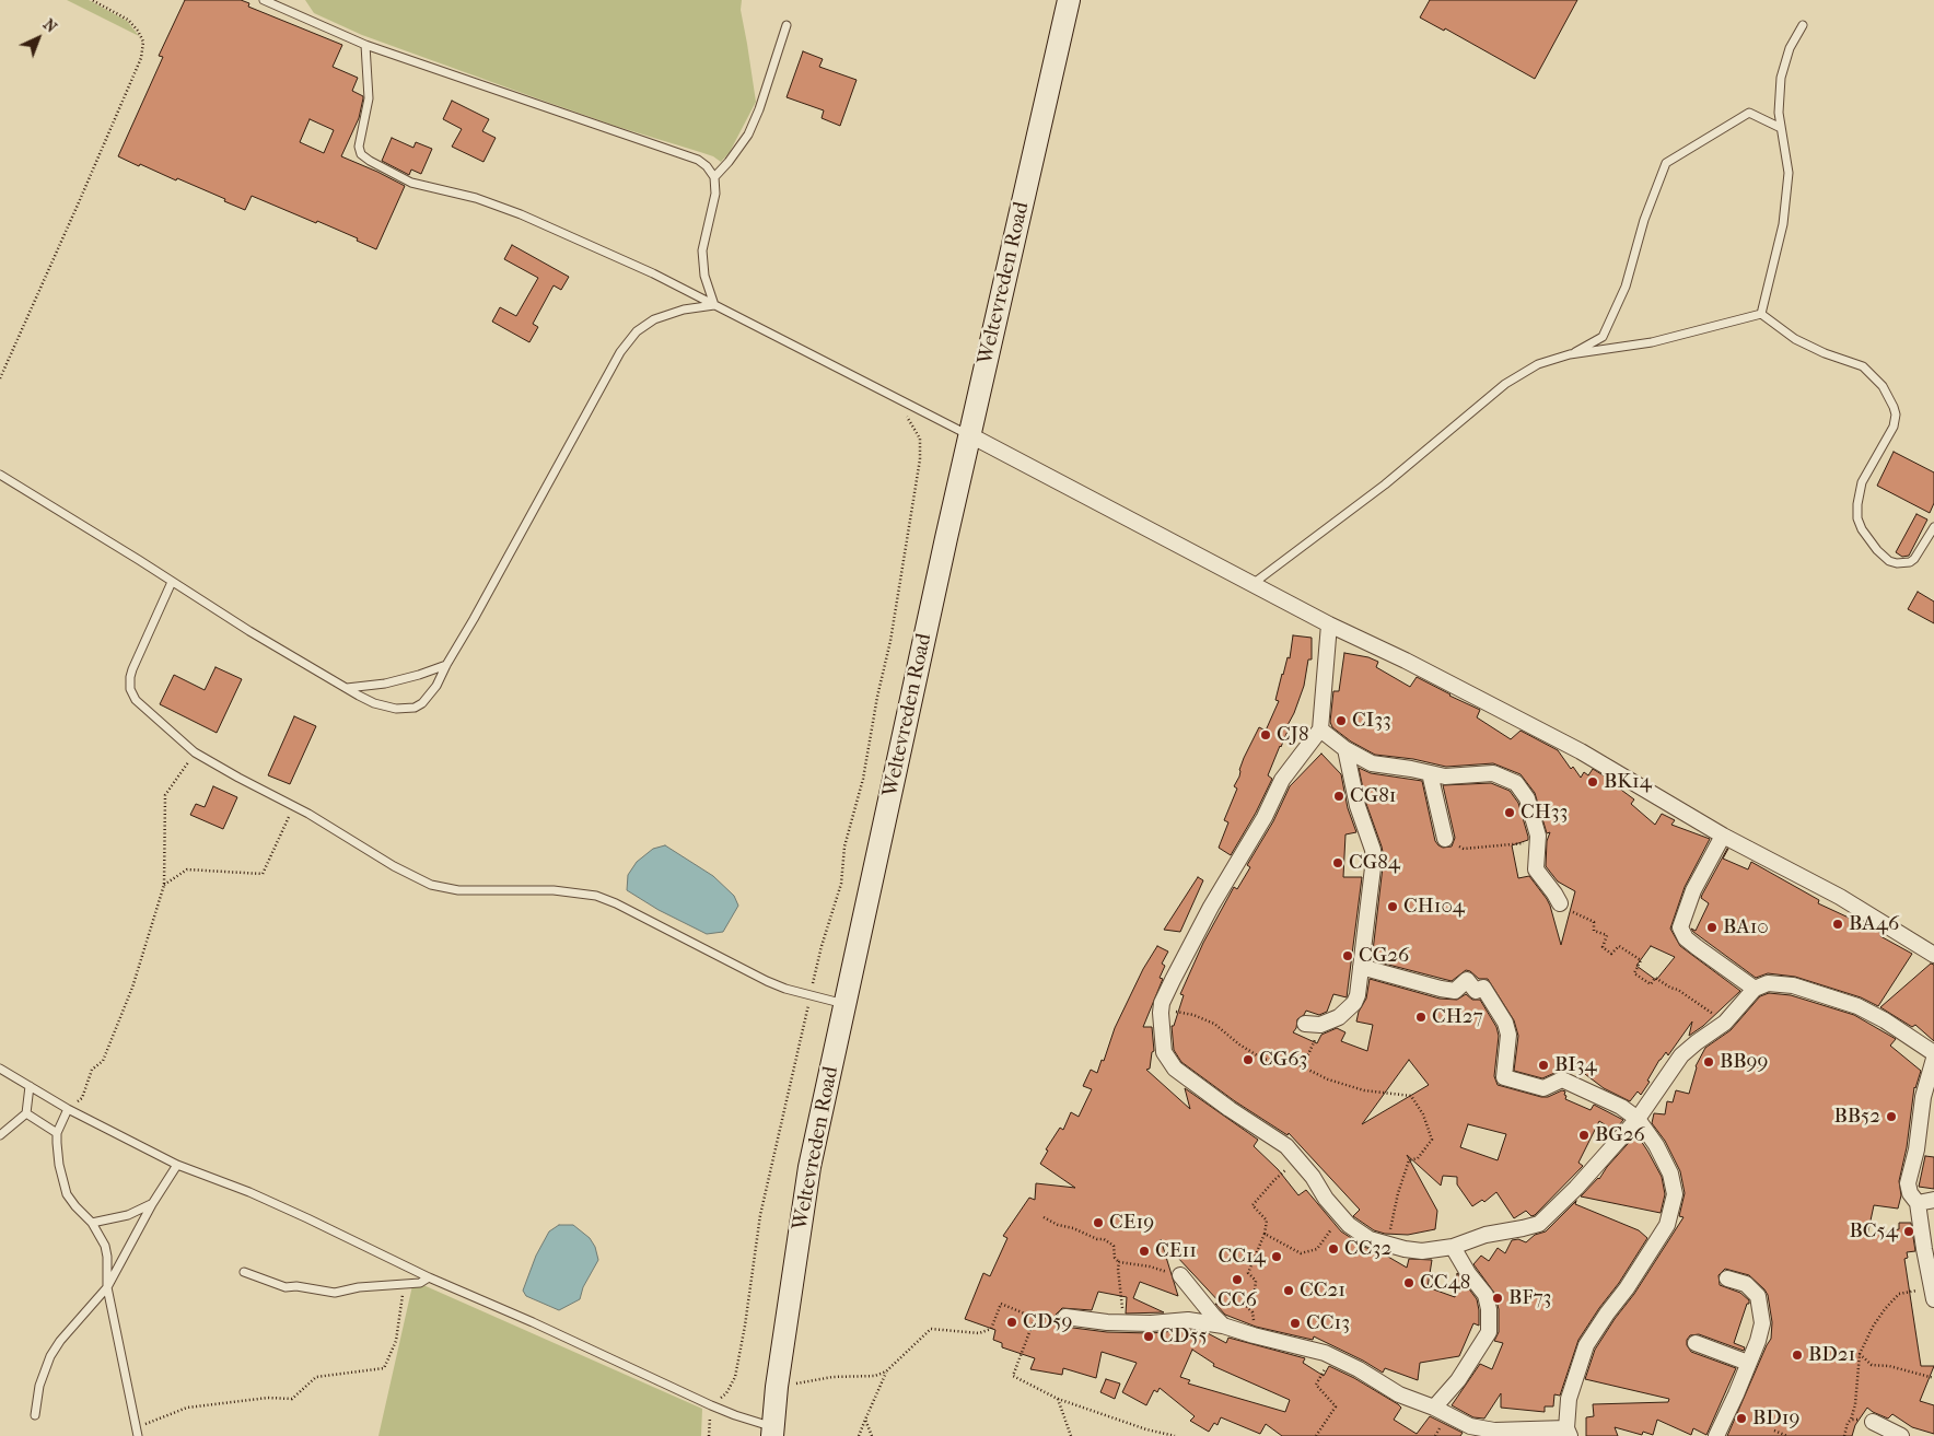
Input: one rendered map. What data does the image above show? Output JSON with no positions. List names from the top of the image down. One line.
{"streets":{"street":["Weltevreden Road"]},"places":["CI33","CJ8","BK14","CG81","CH33","CG84","CH104","BA46","BA10","CG26","CH27","CG63","BB99","BI34","BB52","BG26","CE19","BC54","CC32","CE11","CC14","CC6","CC48","CC21","BF73","CD59","CC13","CD55","BD21","BD19"],"north":"top right"}
